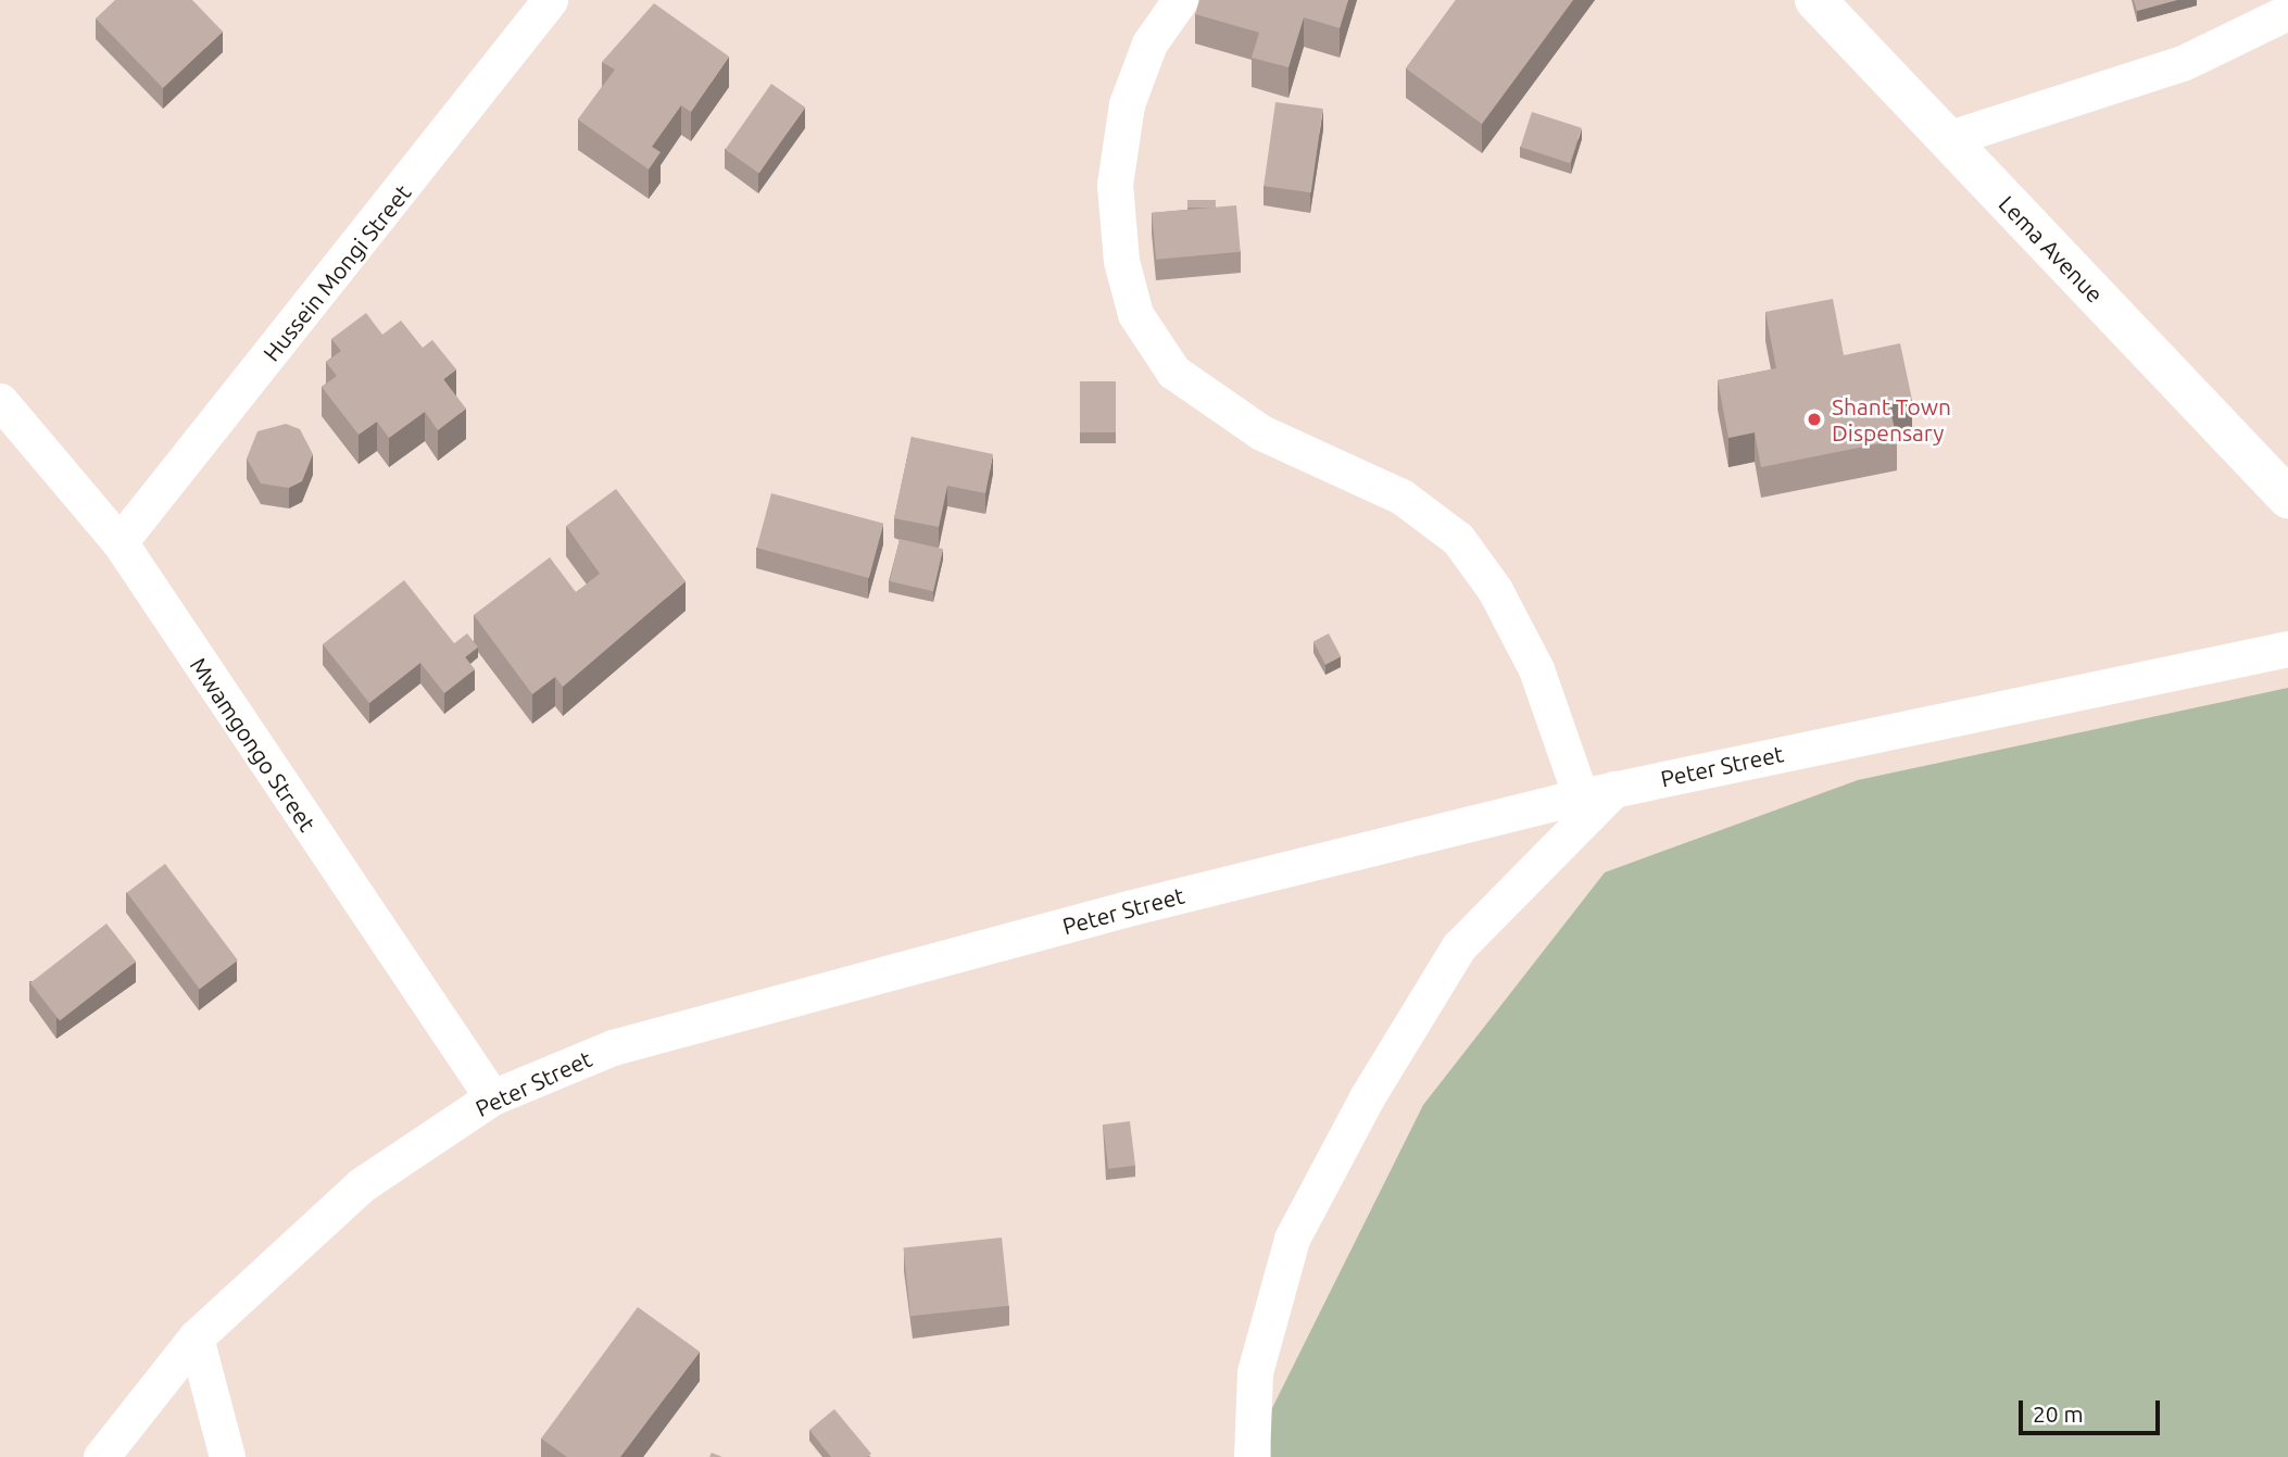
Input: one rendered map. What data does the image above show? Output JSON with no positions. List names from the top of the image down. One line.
{"streets":{"main road":["Lema Avenue"],"street":["Hussein Mongi Street","Mwamgongo Street","Peter Street"]},"crossings":[["Hussein Mongi Street","Mwamgongo Street"],["Mwamgongo Street","Peter Street"]],"places":["Shant Town Dispensary"],"scale_bar":"20 m"}
